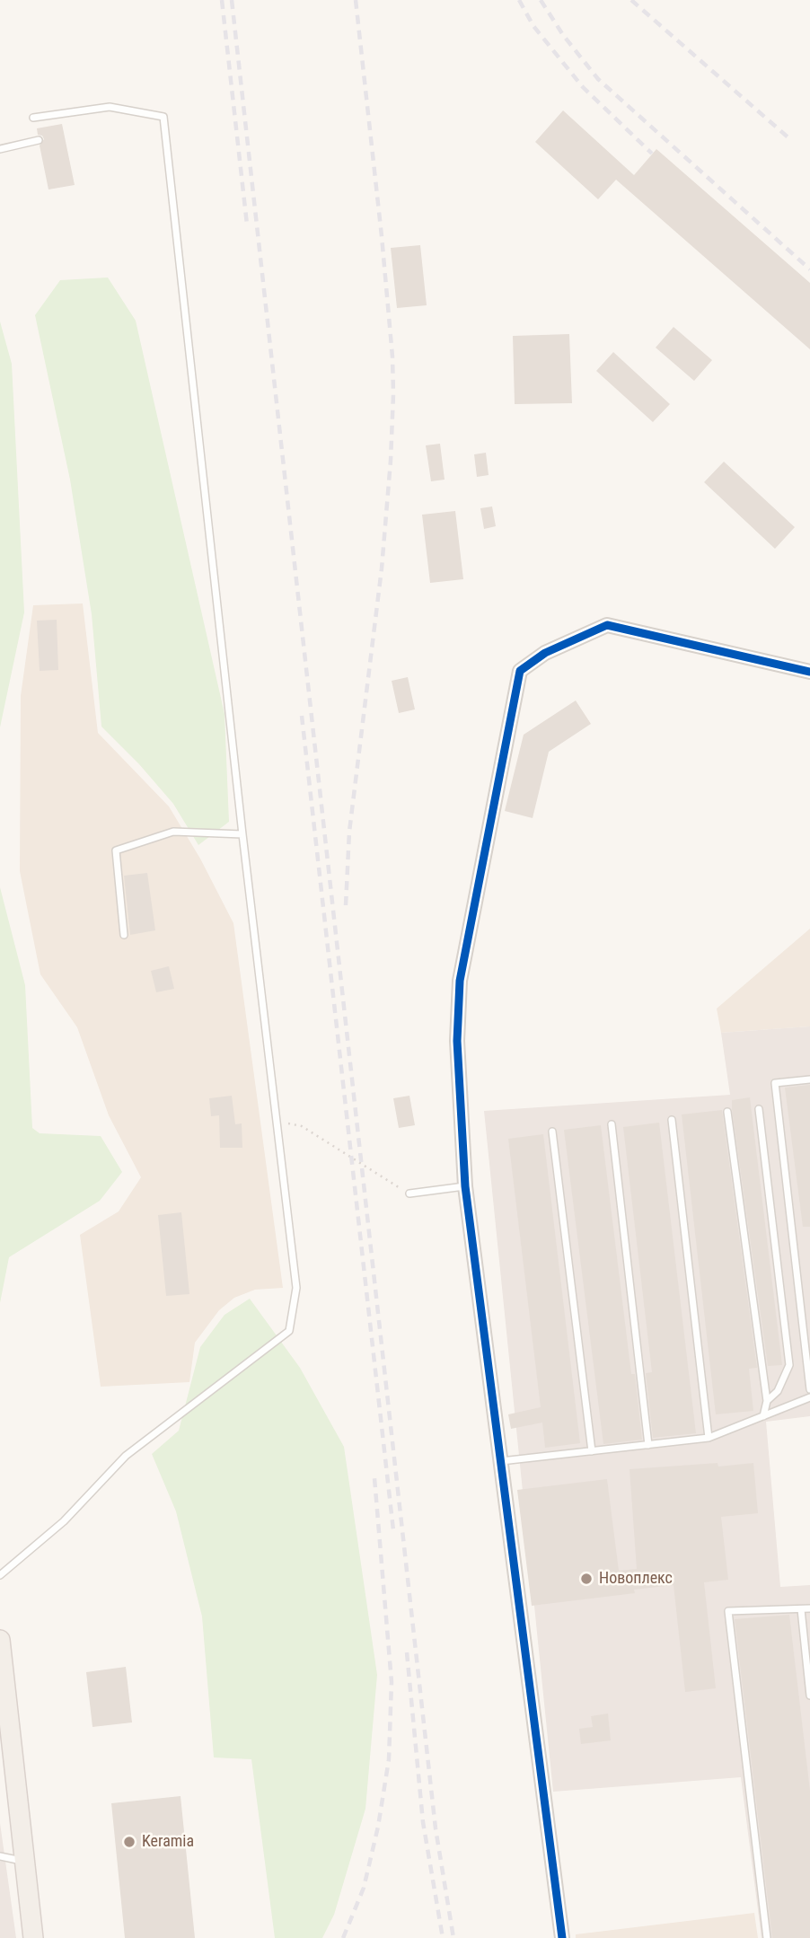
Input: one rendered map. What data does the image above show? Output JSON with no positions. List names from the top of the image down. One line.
{"places":["Новоплекс","Keramia"]}
